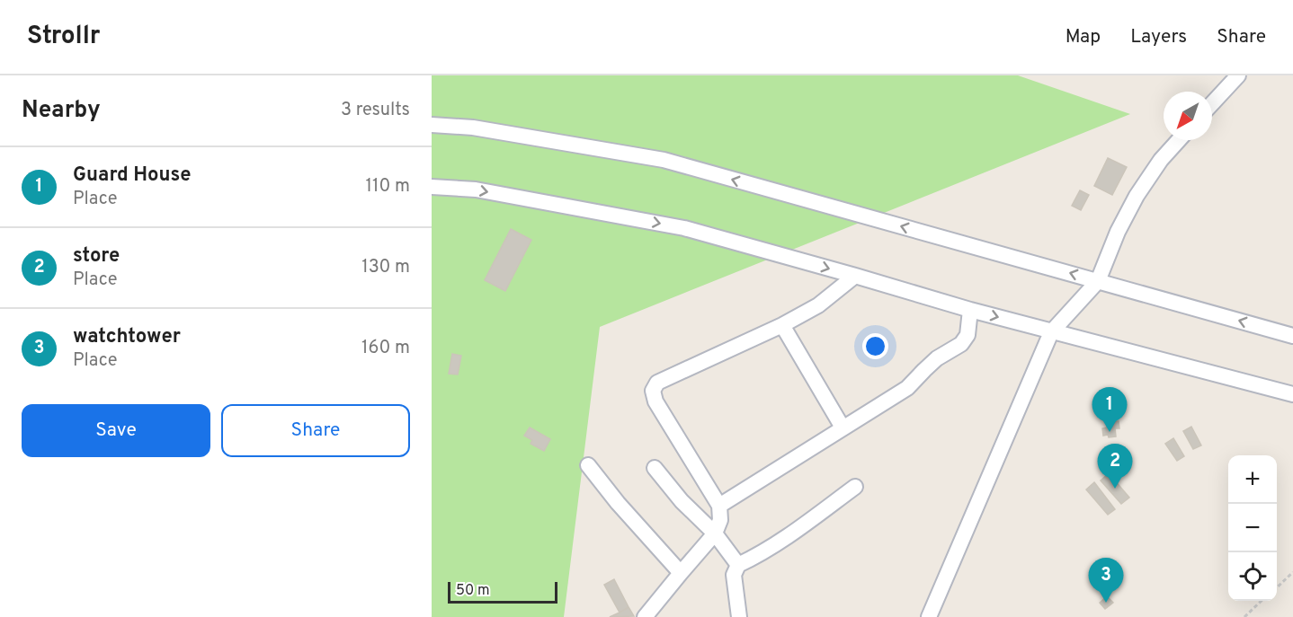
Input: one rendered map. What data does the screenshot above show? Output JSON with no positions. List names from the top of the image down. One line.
{"scale_bar":"50 m","north":"bottom left","page":{"header":"Strollr","nav":["Map","Layers","Share"],"heading":["Nearby","3 results"],"list":[{"mark":"1","name":"Guard House","note":"Place","value":"110 m"},{"mark":"2","name":"store","note":"Place","value":"130 m"},{"mark":"3","name":"watchtower","note":"Place","value":"160 m"}],"pins":["1","2","3"],"buttons":["Save","Share"],"map_buttons":["+","−"],"scale":"50 m"}}
